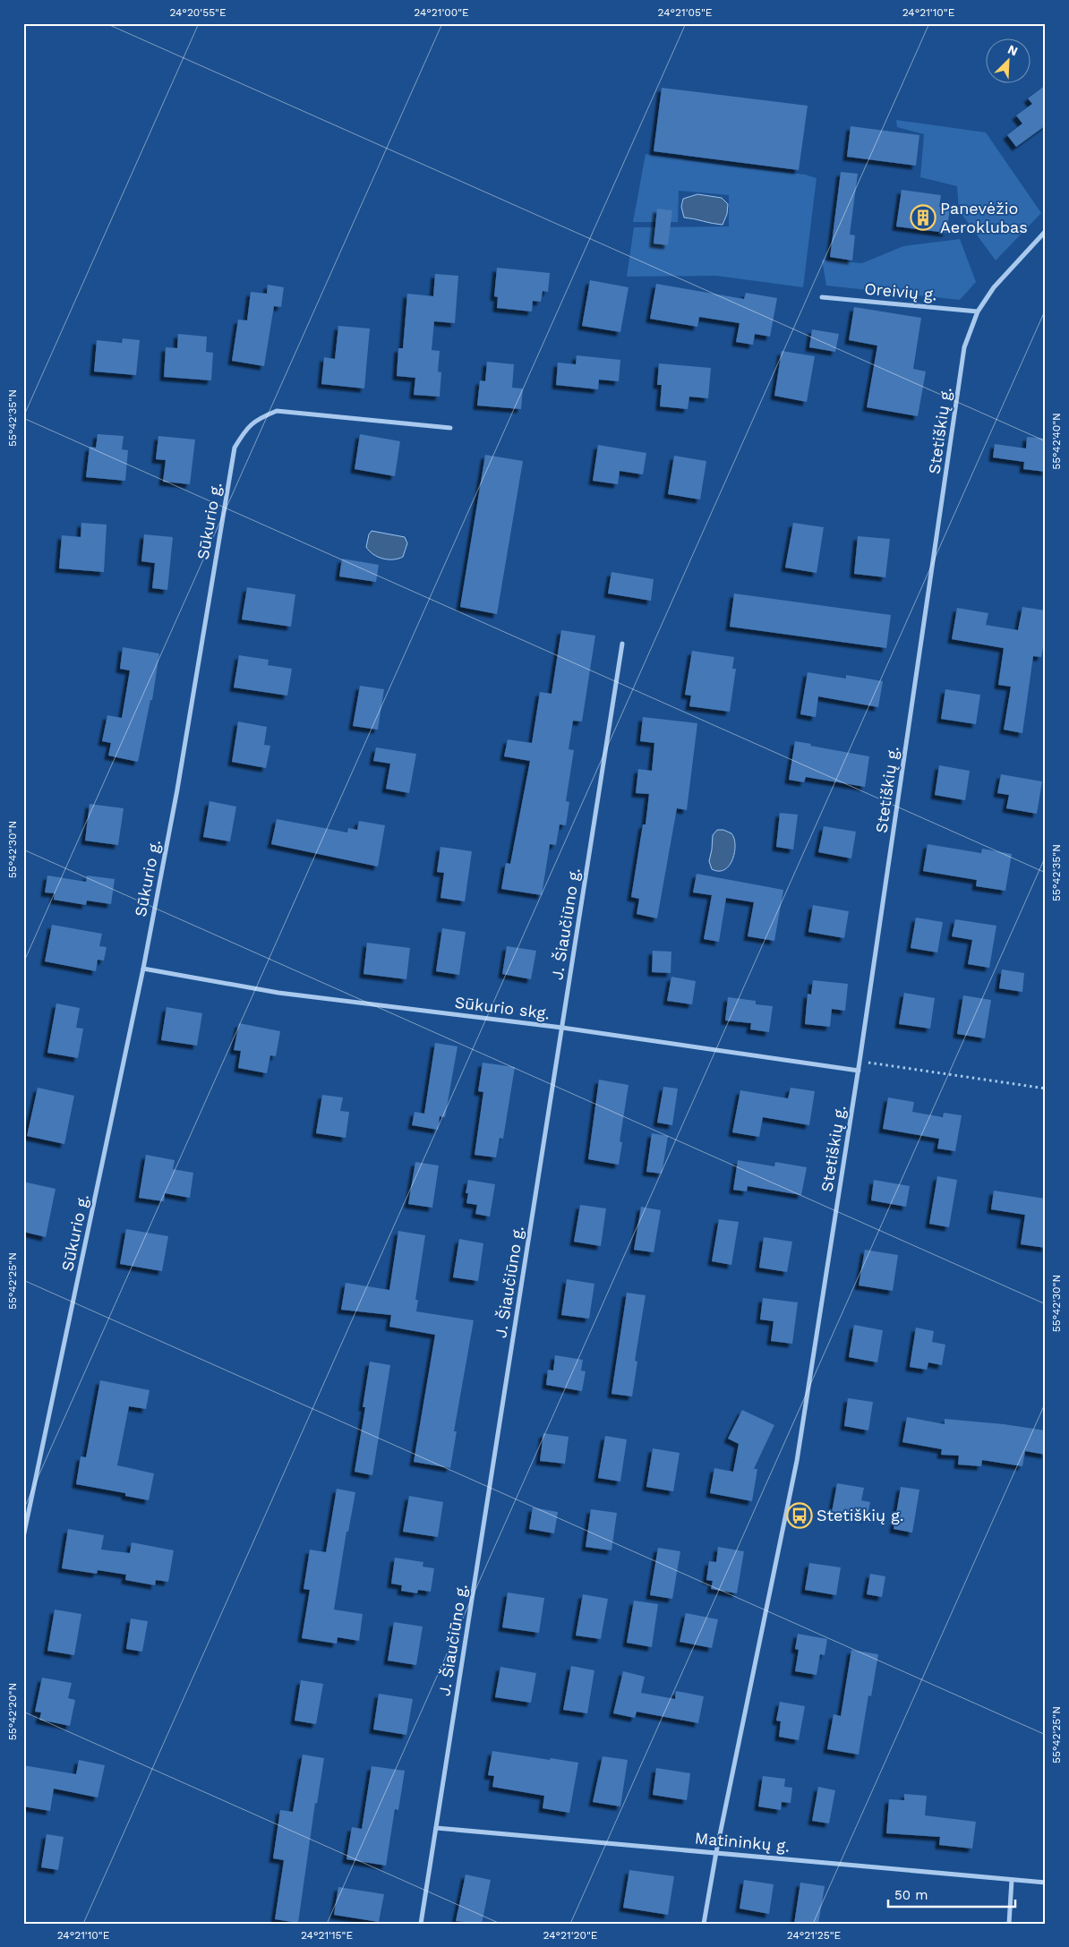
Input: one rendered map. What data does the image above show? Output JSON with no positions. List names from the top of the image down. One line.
{"streets":{"street":["Oreivių g.","Stetiškių g.","Sūkurio g.","J. Šiaučiūno g.","Sūkurio skg.","Matininkų g."]},"crossings":[["Oreivių g.","Stetiškių g."],["Stetiškių g.","Sūkurio skg."],["Stetiškių g.","Matininkų g."],["Sūkurio g.","Sūkurio skg."],["J. Šiaučiūno g.","Sūkurio skg."],["J. Šiaučiūno g.","Matininkų g."]],"places":{"building":["Panevėžio Aeroklubas"],"bus stop":["Stetiškių g."]},"scale_bar":"50 m","north":"top right","coordinates":["24°20'55\"E","24°21'00\"E","24°21'05\"E","24°21'10\"E","55°42'35\"N","55°42'40\"N","55°42'30\"N","55°42'25\"N","55°42'20\"N","24°21'15\"E","24°21'20\"E","24°21'25\"E"]}
